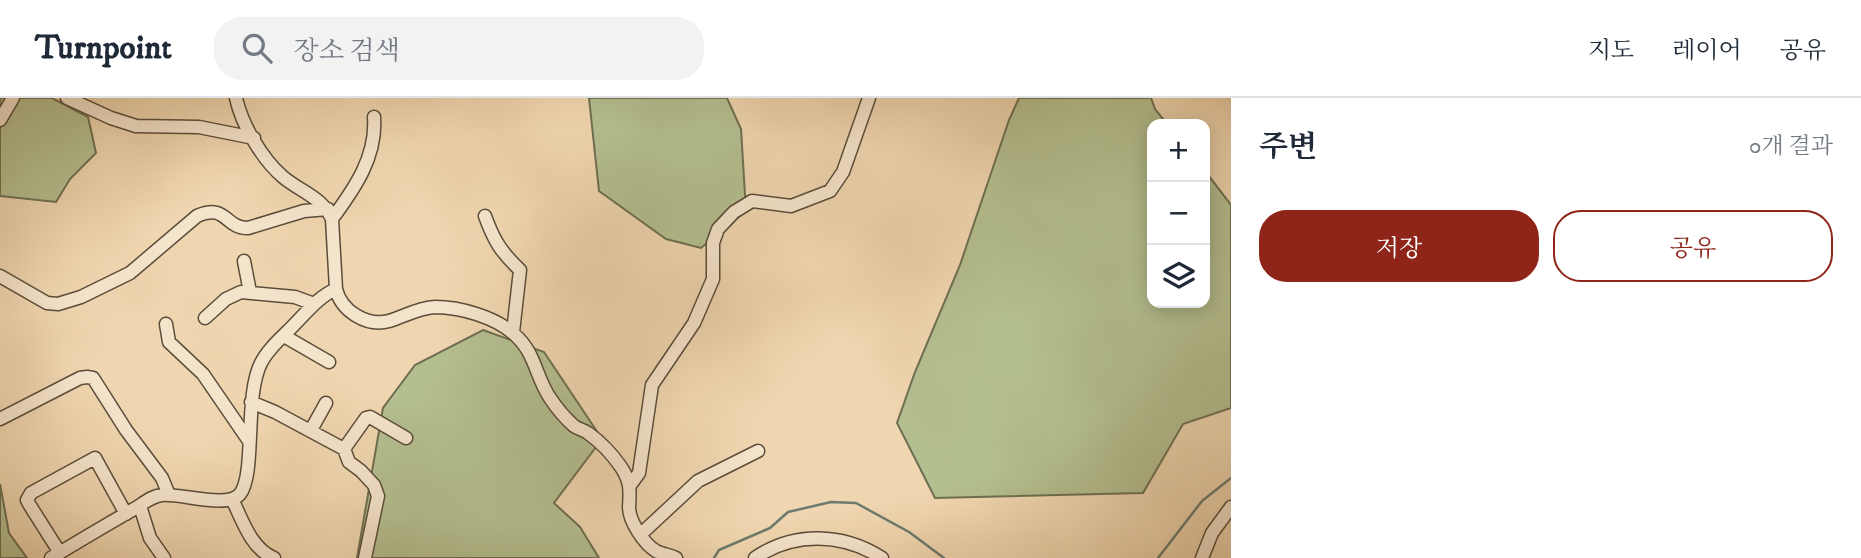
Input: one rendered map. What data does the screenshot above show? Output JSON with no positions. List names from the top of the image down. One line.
{"page":{"header":"Turnpoint","search":"장소 검색","nav":["지도","레이어","공유"],"heading":["주변","0개 결과"],"map_buttons":["+","−"],"buttons":["저장","공유"]}}
